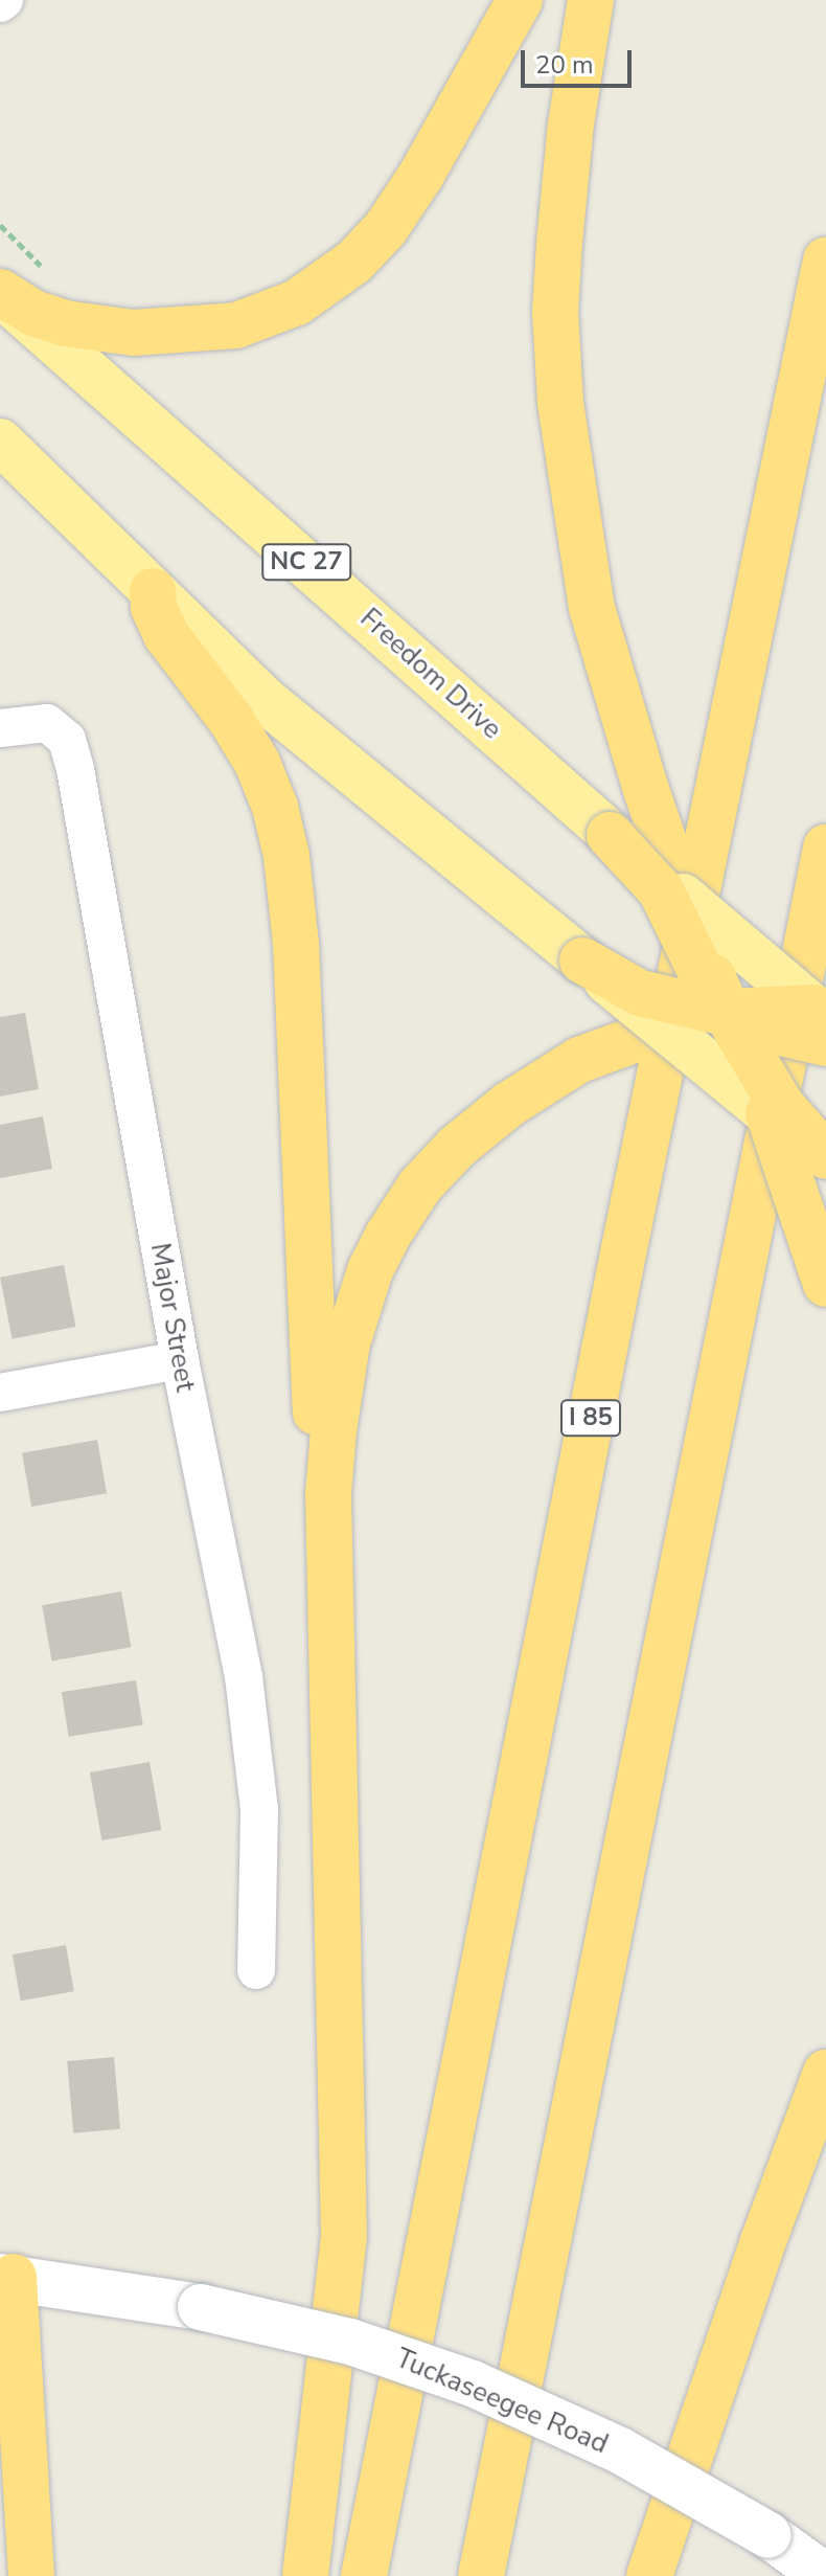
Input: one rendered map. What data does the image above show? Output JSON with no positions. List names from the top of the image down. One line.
{"streets":{"highway":["I 85"],"main road":["NC 27","Freedom Drive"],"street":["Major Street","Tuckaseegee Road"]},"scale_bar":"20 m"}
